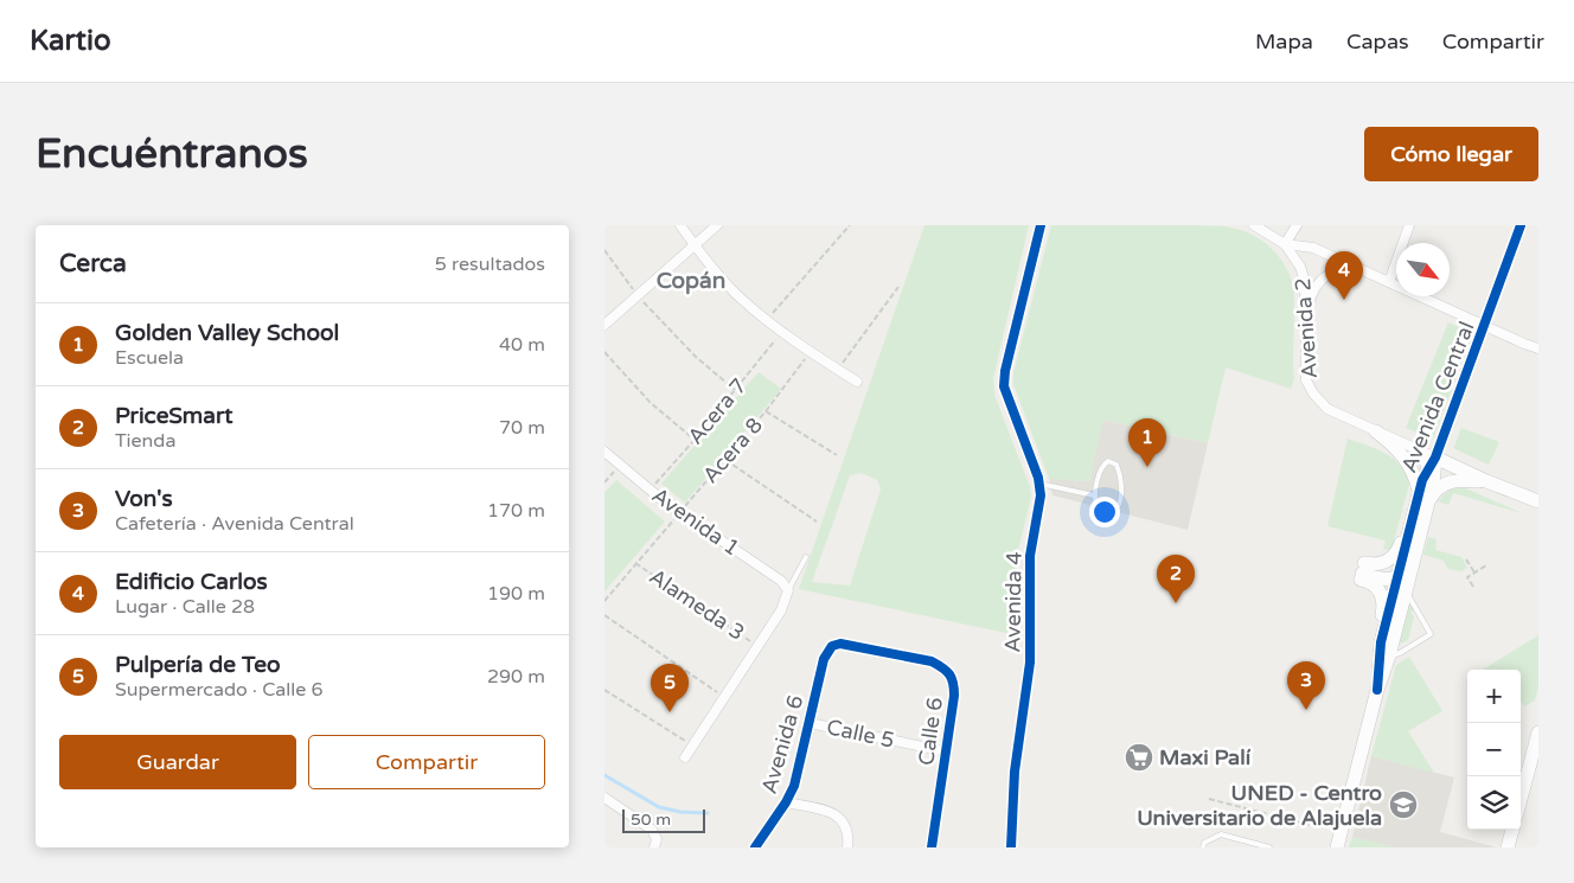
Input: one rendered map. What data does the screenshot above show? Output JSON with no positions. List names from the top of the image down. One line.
{"streets":{"street":["Avenida 2","Avenida Central","Avenida 1","Avenida 4","Calle 6","Calle 5","Avenida 6"],"path":["Acera 7","Acera 8","Alameda 3"]},"crossings":[["Acera 7","Avenida 1"],["Acera 8","Avenida 1"],["Acera 8","Alameda 3"],["Calle 6","Calle 5"],["Calle 6","Avenida 6"],["Calle 5","Avenida 6"]],"districts":["Copán"],"places":{"supermarket":["Maxi Palí"],"school or university":["UNED - Centro Universitario de Alajuela"]},"scale_bar":"50 m","north":"bottom right","page":{"header":"Kartio","nav":["Mapa","Capas","Compartir"],"buttons":["Cómo llegar",["Guardar","Compartir"]],"title":"Encuéntranos","heading":["Cerca","5 resultados"],"pins":["4","1","2","3","5"],"list":[{"mark":"1","name":"Golden Valley School","note":"Escuela","value":"40 m"},{"mark":"2","name":"PriceSmart","note":"Tienda","value":"70 m"},{"mark":"3","name":"Von's","note":"Cafetería · Avenida Central","value":"170 m"},{"mark":"4","name":"Edificio Carlos","note":"Lugar · Calle 28","value":"190 m"},{"mark":"5","name":"Pulpería de Teo","note":"Supermercado · Calle 6","value":"290 m"}],"map_buttons":["+","−"],"scale":"50 m"}}
